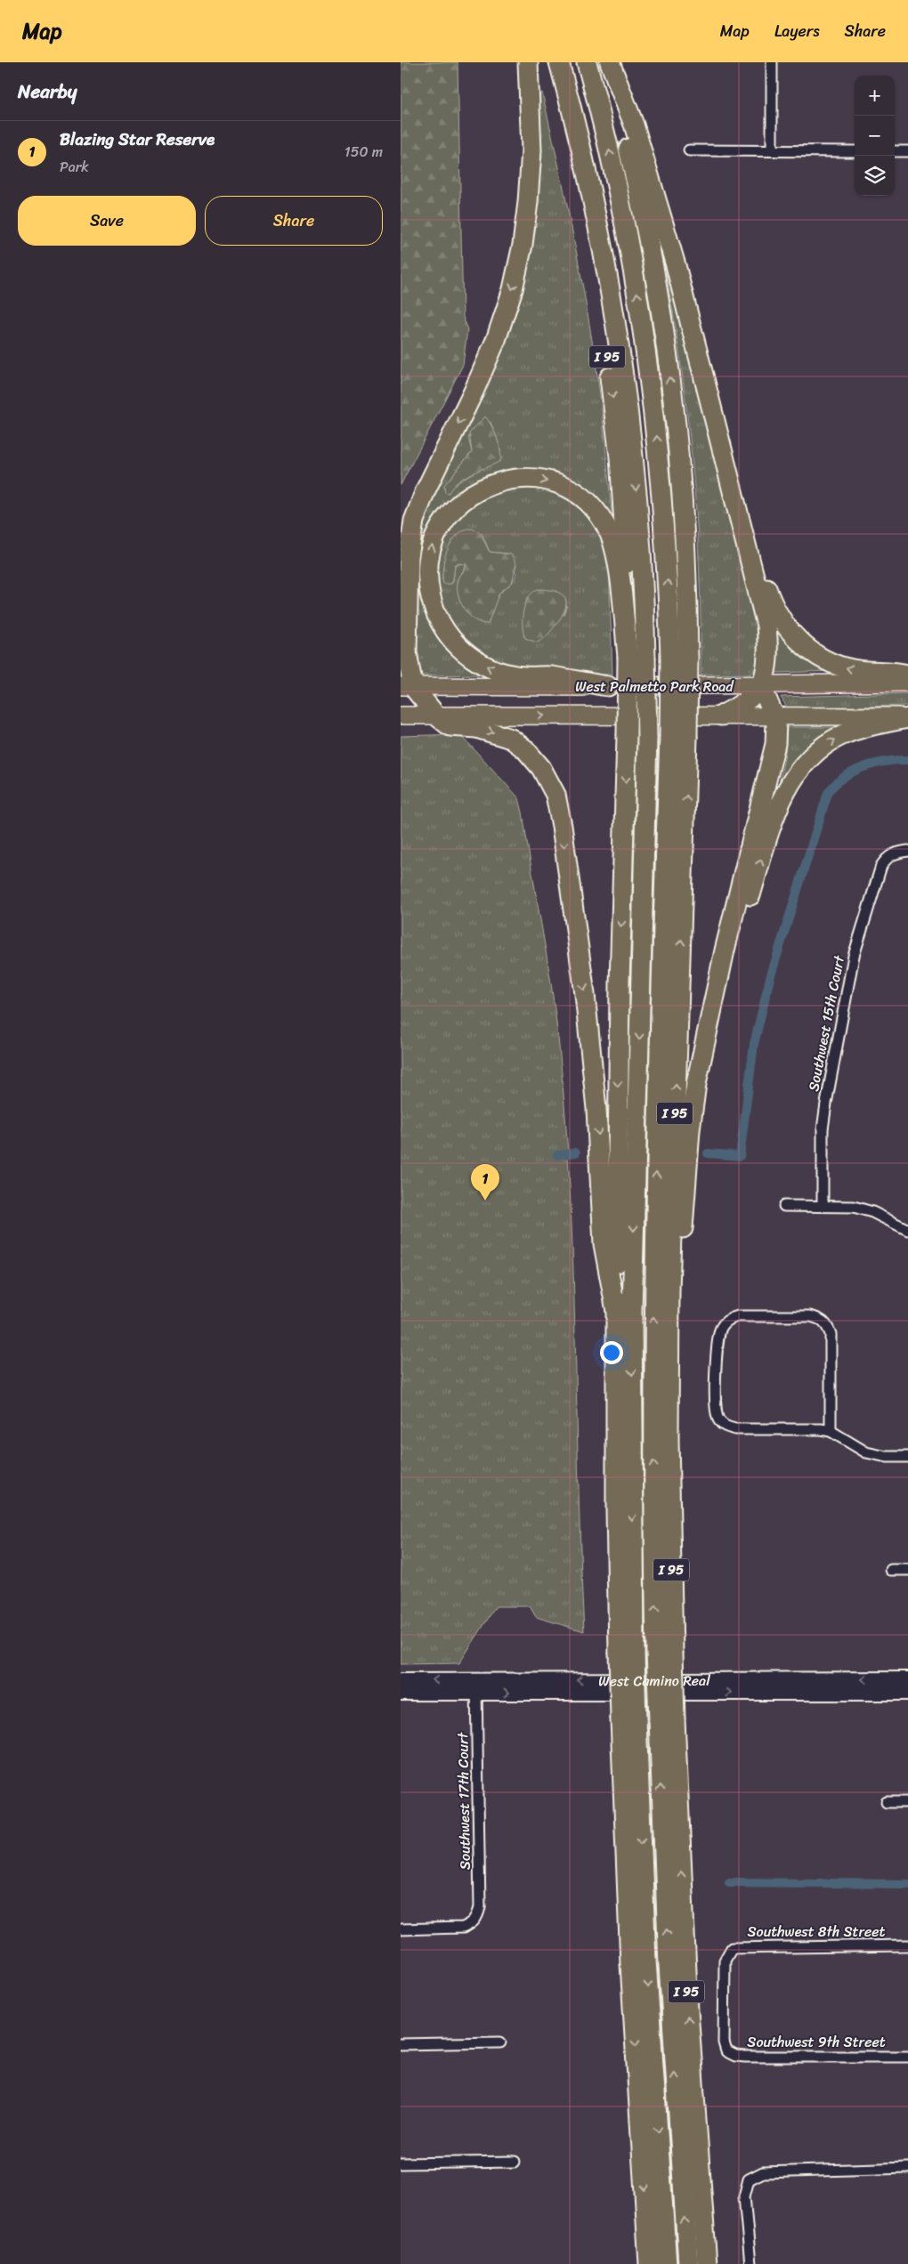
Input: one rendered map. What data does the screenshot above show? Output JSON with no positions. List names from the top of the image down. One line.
{"streets":{"highway":["I 95"],"main road":["West Palmetto Park Road"],"street":["Southwest 15th Court","West Camino Real","Southwest 17th Court","Southwest 8th Street","Southwest 9th Street"]},"crossings":[["West Camino Real","Southwest 17th Court"],["Southwest 8th Street","Southwest 9th Street"]],"page":{"header":"Map","nav":["Map","Layers","Share"],"heading":"Nearby","map_buttons":["+","−"],"list":[{"mark":"1","name":"Blazing Star Reserve","note":"Park","value":"150 m"}],"buttons":["Save","Share"],"pins":"1"}}
